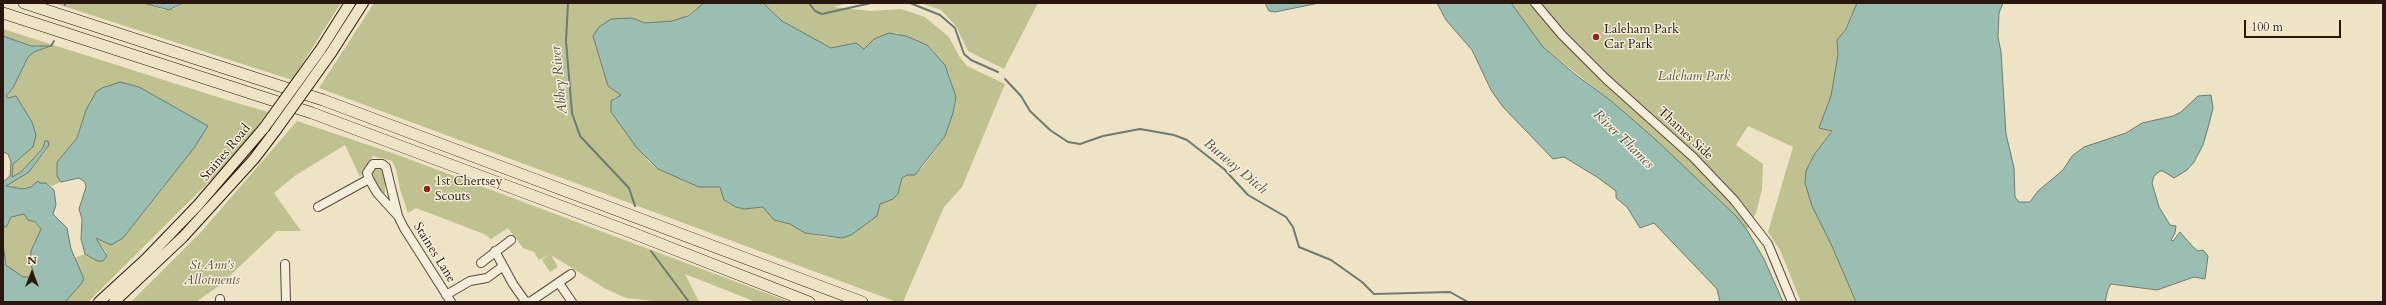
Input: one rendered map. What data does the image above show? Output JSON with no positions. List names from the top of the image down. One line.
{"streets":{"main road":["Staines Road"],"street":["Thames Side","Staines Lane"]},"water":["Abbey River","River Thames","Burway Ditch"],"parks":["Laleham Park","St Ann's Allotments"],"places":["Laleham Park Car Park","1st Chertsey Scouts"],"scale_bar":"100 m","north":"top"}
